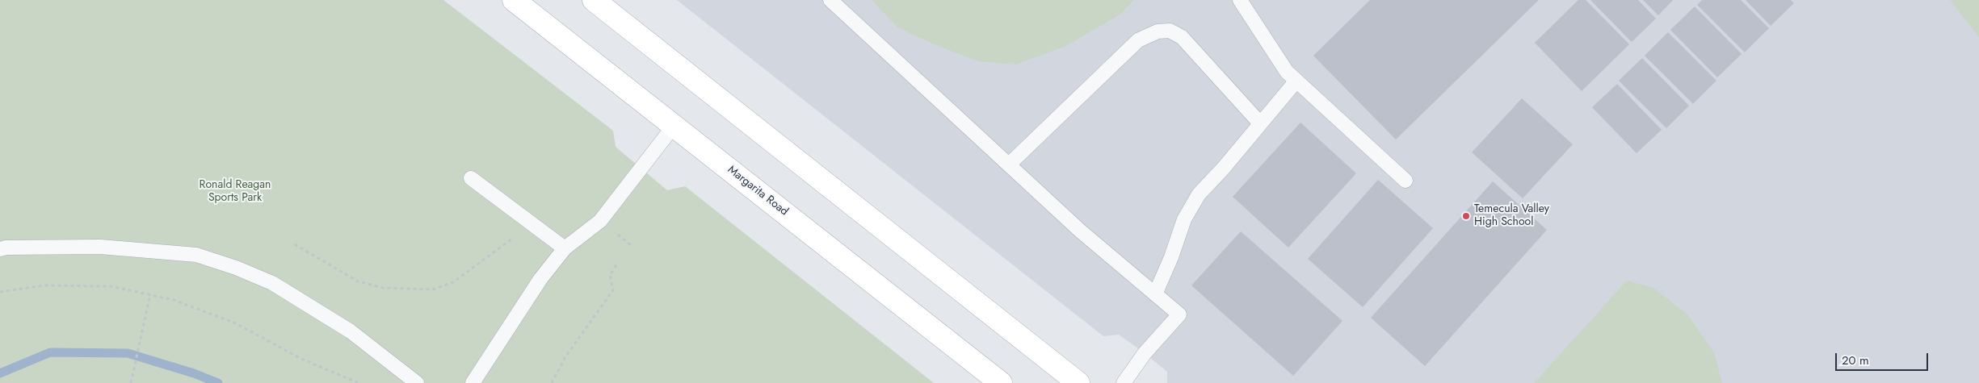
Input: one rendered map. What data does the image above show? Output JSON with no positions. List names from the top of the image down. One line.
{"streets":{"main road":["Margarita Road"]},"parks":["Ronald Reagan Sports Park"],"places":["Temecula Valley High School"],"scale_bar":"20 m"}
